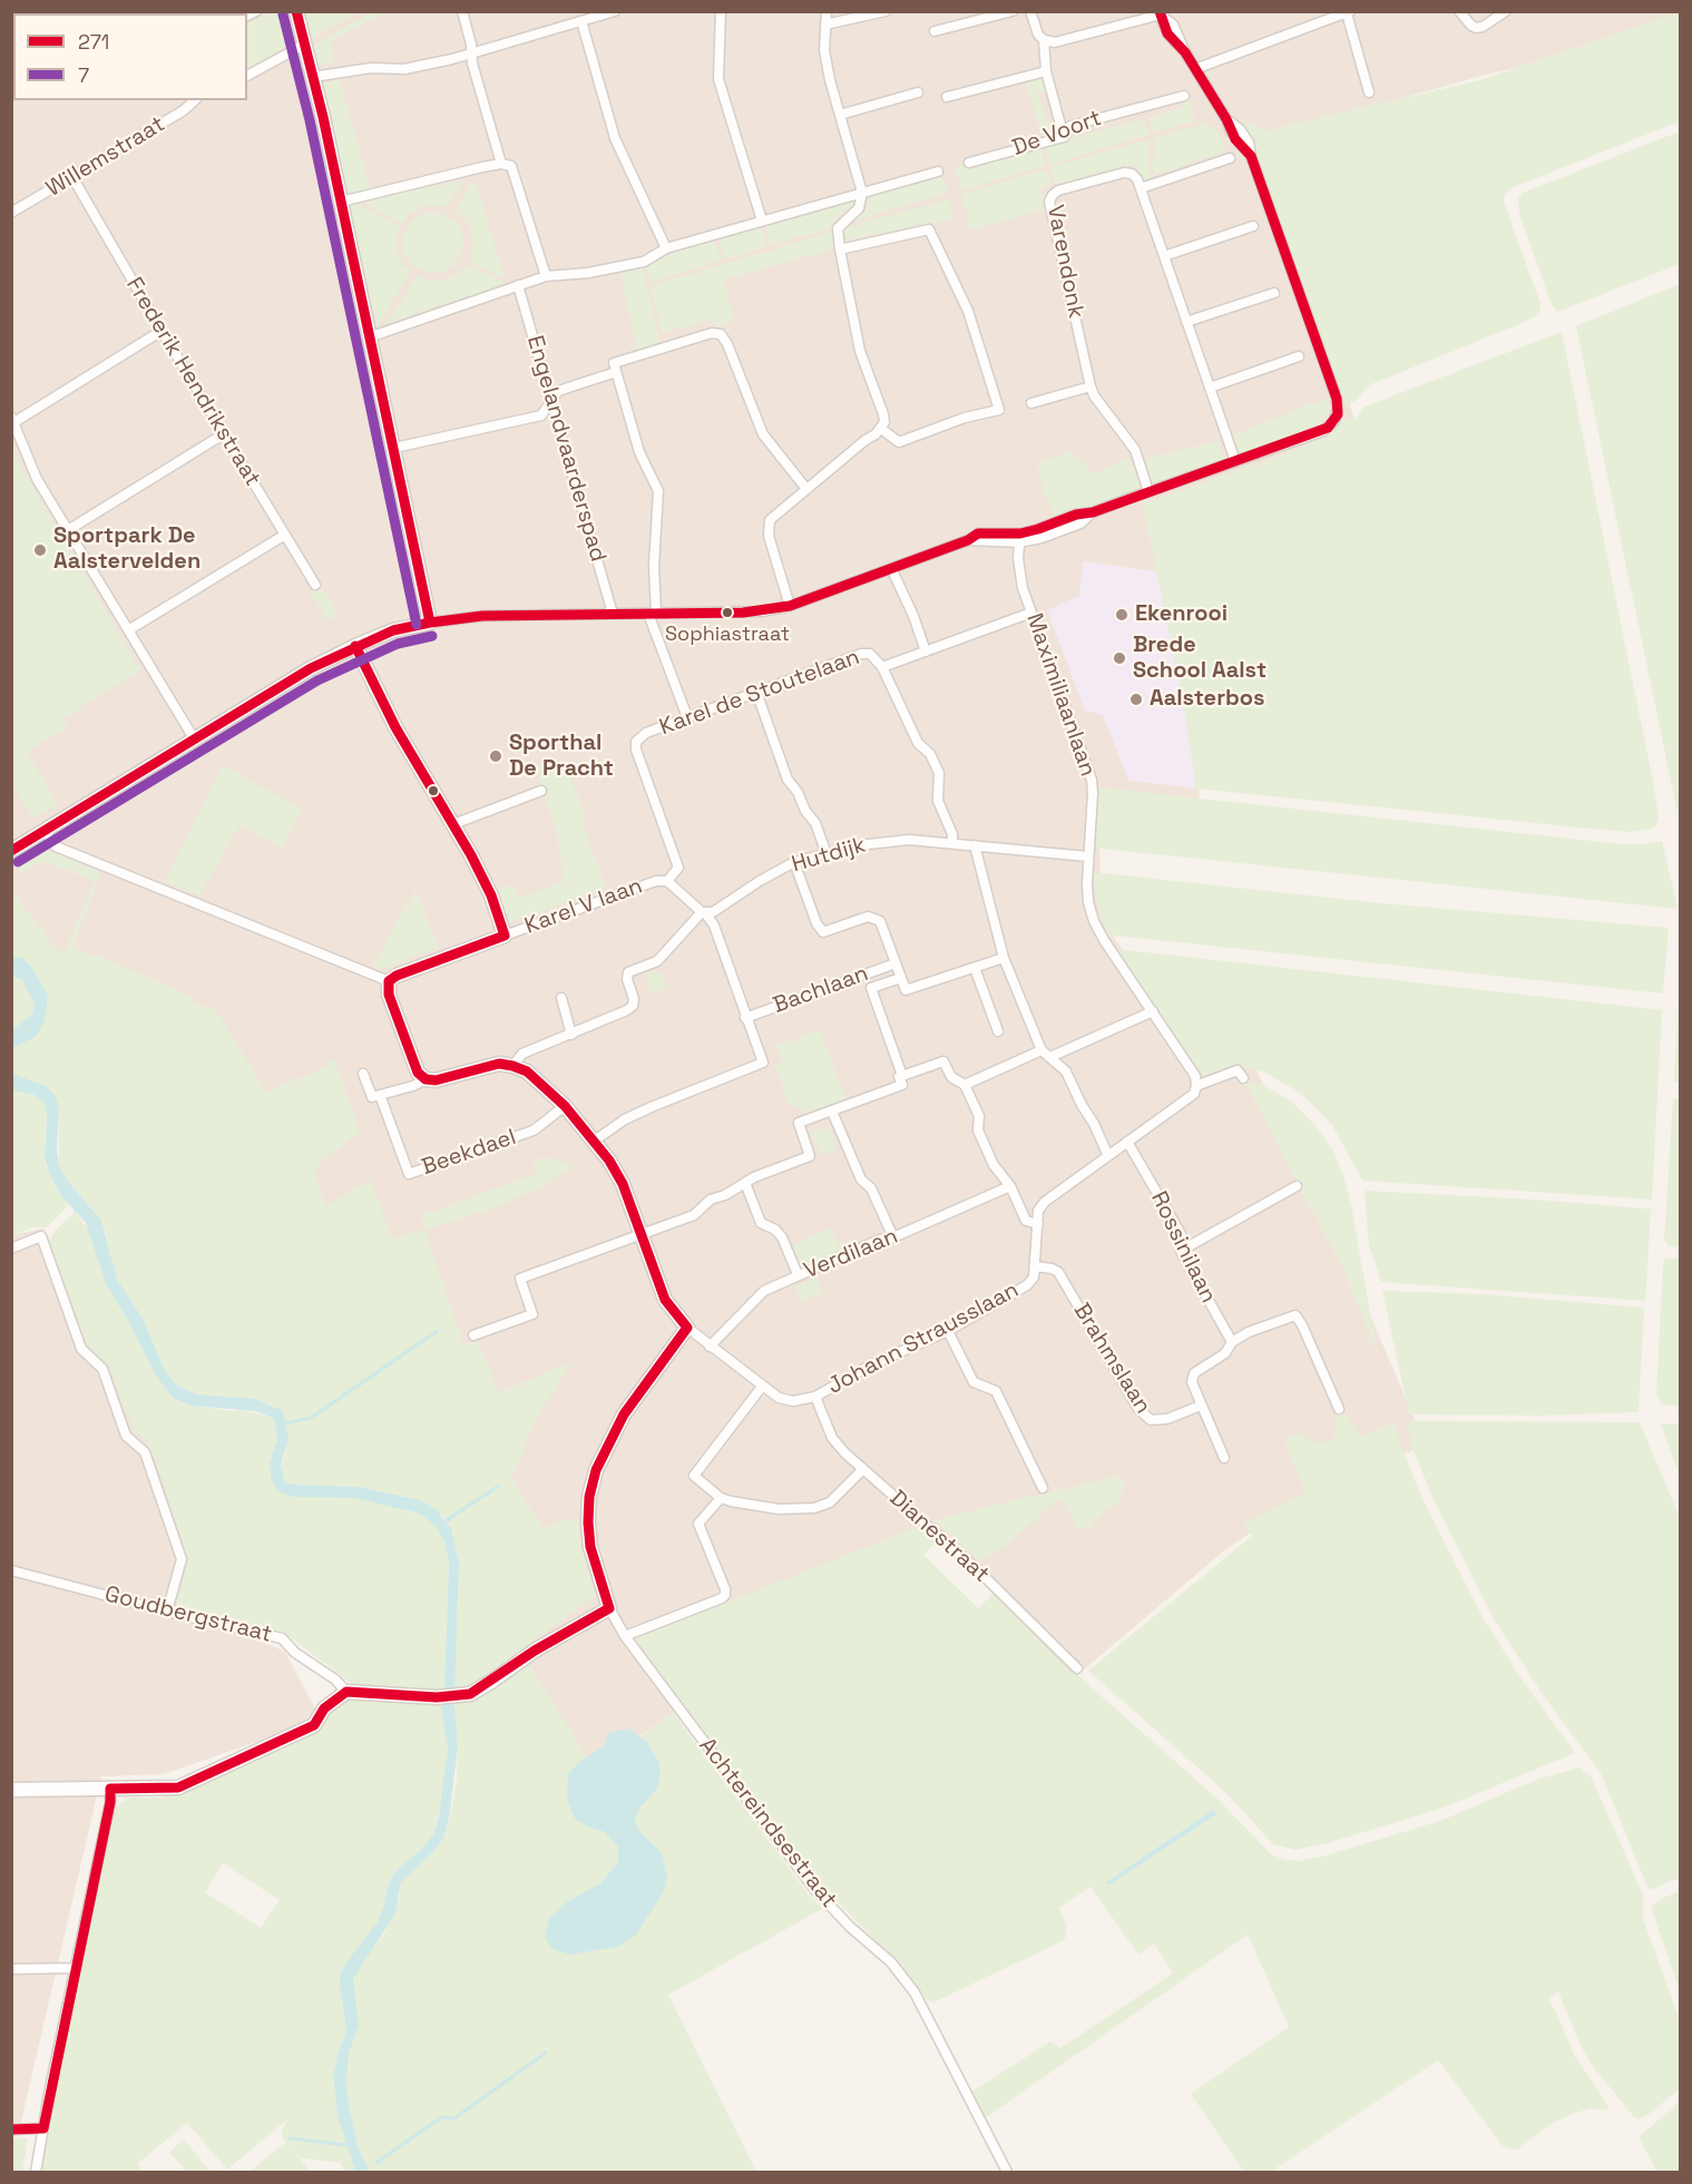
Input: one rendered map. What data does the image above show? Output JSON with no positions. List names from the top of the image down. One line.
{"streets":{"street":["De Voort","Willemstraat","Varendonk","Frederik Hendrikstraat","Engelandvaarderspad","Karel de Stoutelaan","Maximiliaanlaan","Hutdijk","Karel V laan","Bachlaan","Beekdael","Rossinilaan","Verdilaan","Johann Strausslaan","Brahmslaan","Dianestraat","Goudbergstraat","Achtereindsestraat"]},"crossings":[["Willemstraat","Frederik Hendrikstraat"],["Karel de Stoutelaan","Maximiliaanlaan"],["Karel de Stoutelaan","Karel V laan"],["Maximiliaanlaan","Hutdijk"],["Rossinilaan","Johann Strausslaan"],["Verdilaan","Johann Strausslaan"],["Johann Strausslaan","Brahmslaan"],["Johann Strausslaan","Dianestraat"]],"places":["Sportpark De Aalstervelden","Sophiastraat","Ekenrooi","Brede School Aalst","Aalsterbos","Sporthal De Pracht"],"lines":["transit line 271","transit line 7"],"legend":["271","7"]}
